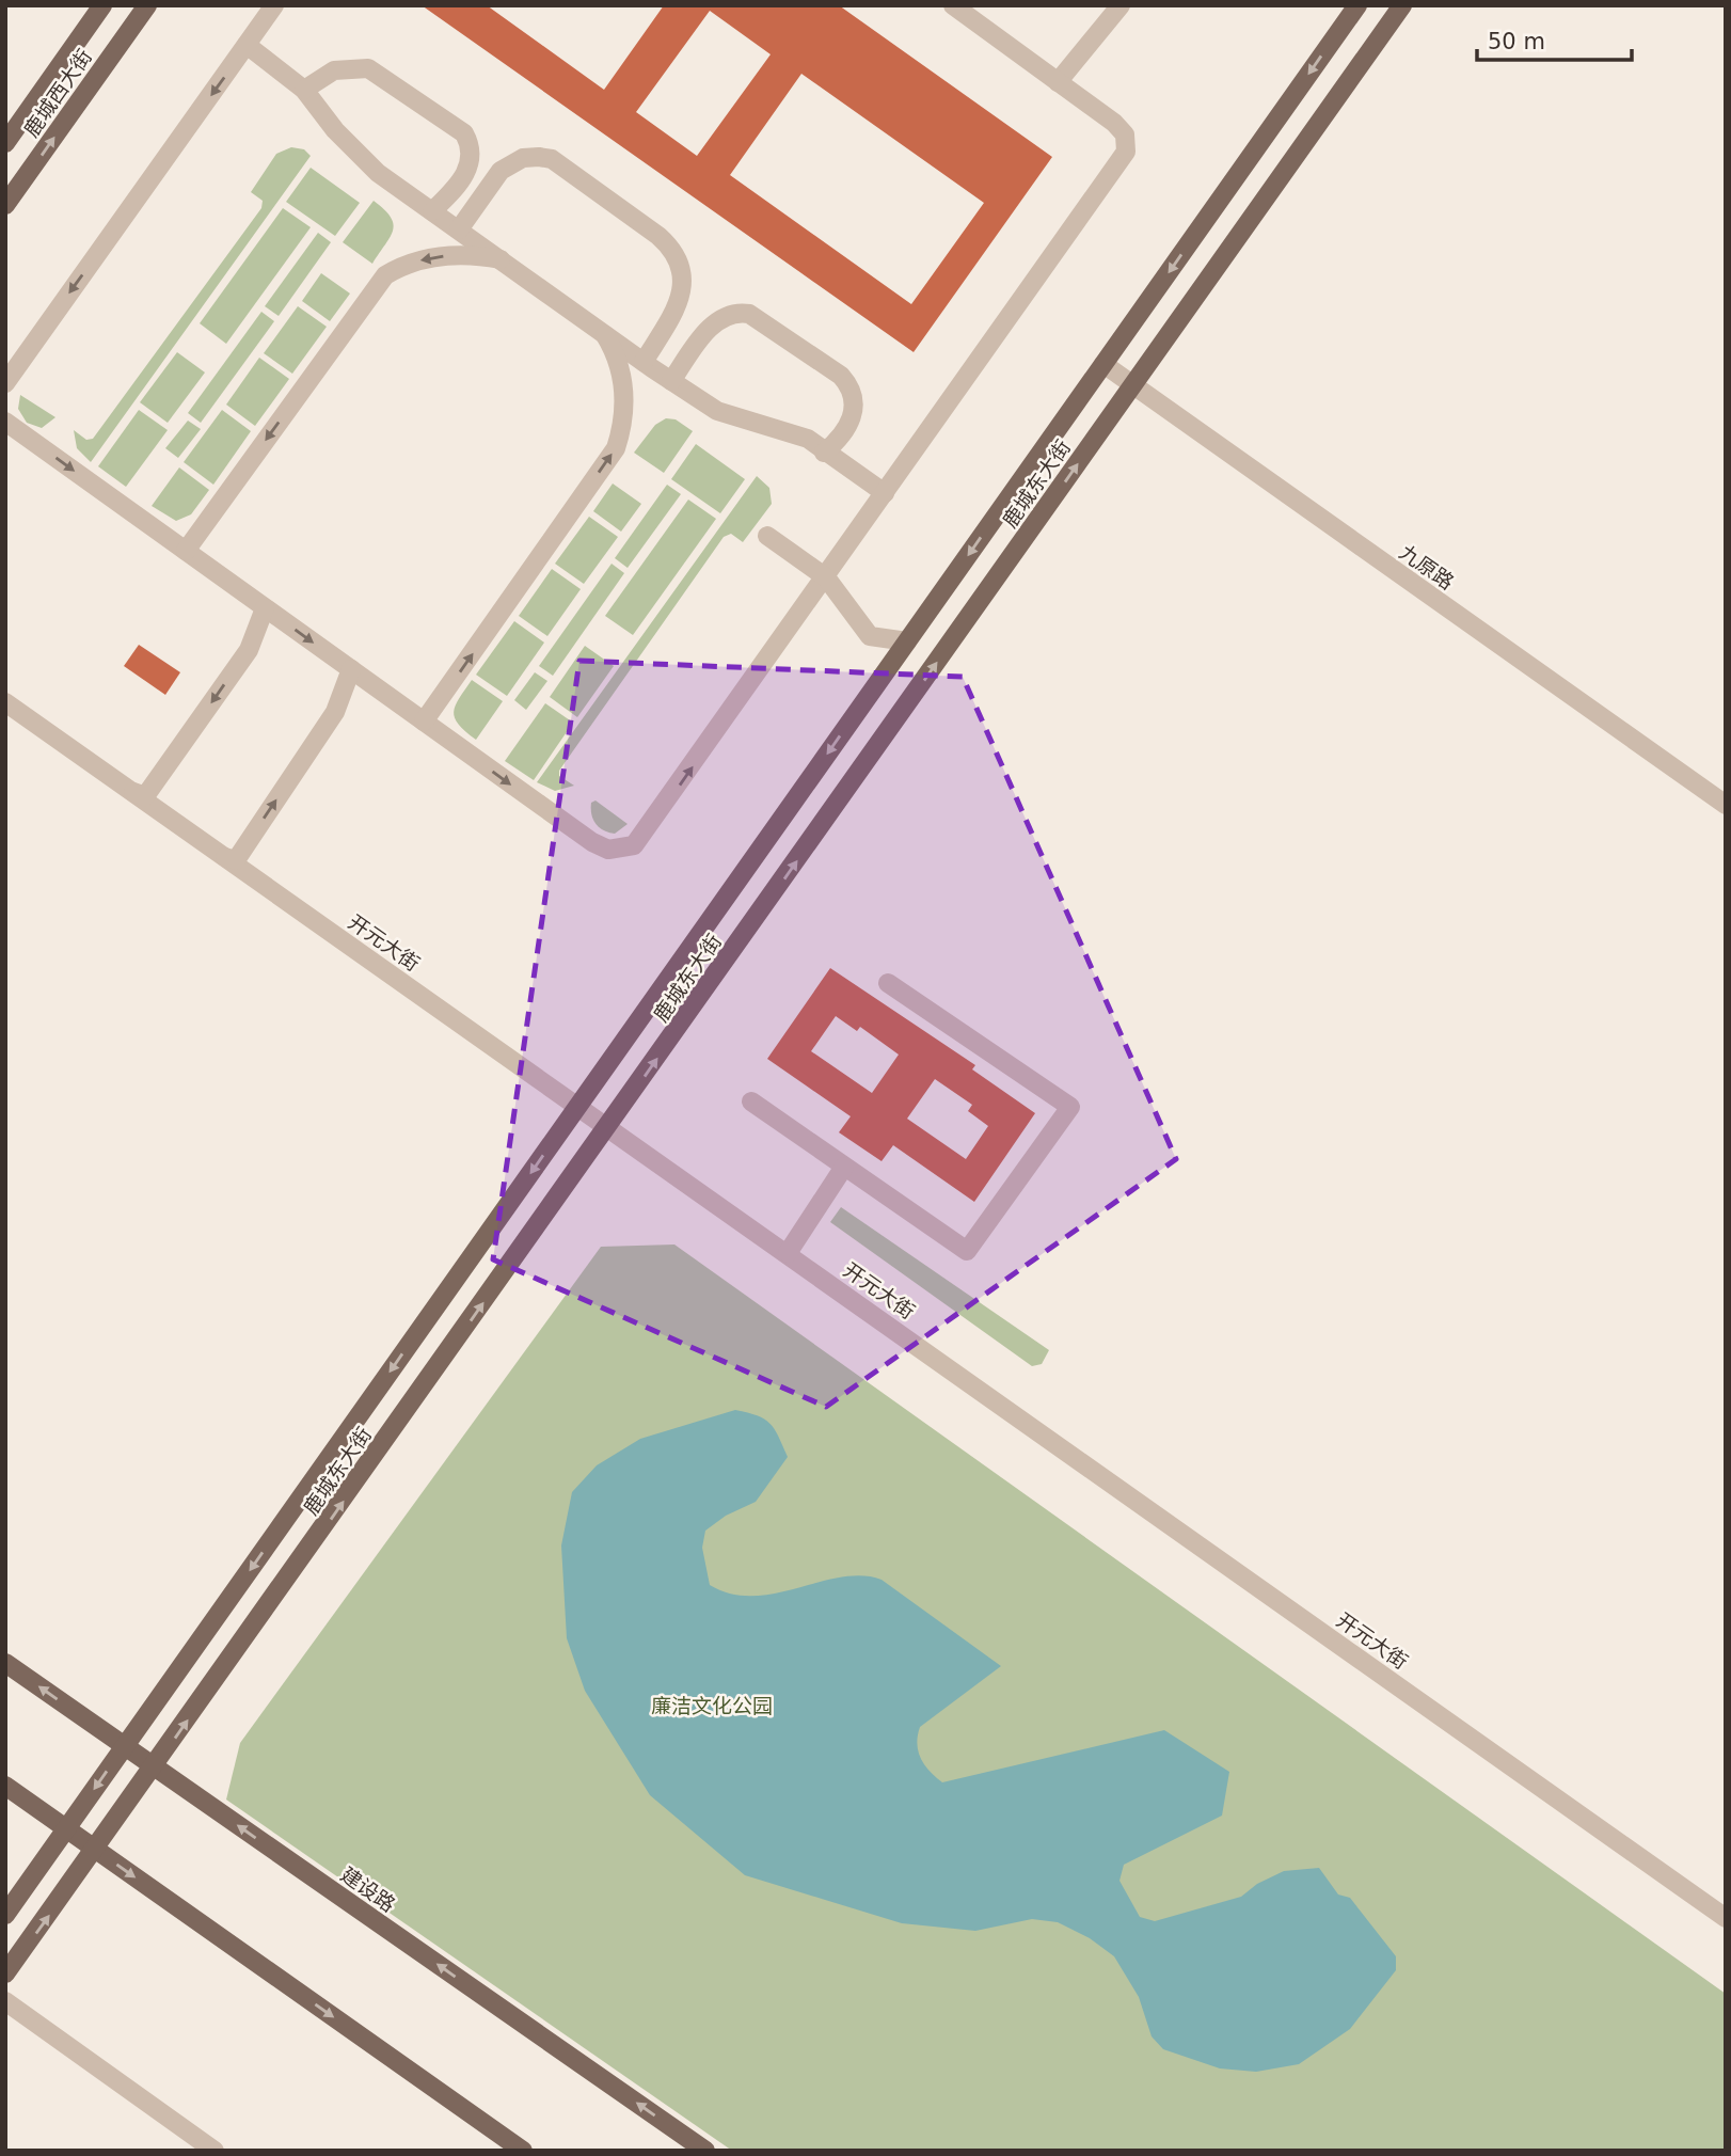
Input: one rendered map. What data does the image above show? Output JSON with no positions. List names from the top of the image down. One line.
{"streets":{"main road":["鹿城西大街","鹿城东大街","建设路"],"street":["九原路","开元大街"]},"crossings":[["鹿城东大街","九原路"],["鹿城东大街","开元大街"],["鹿城东大街","建设路"]],"parks":["廉洁文化公园"],"scale_bar":"50 m"}
